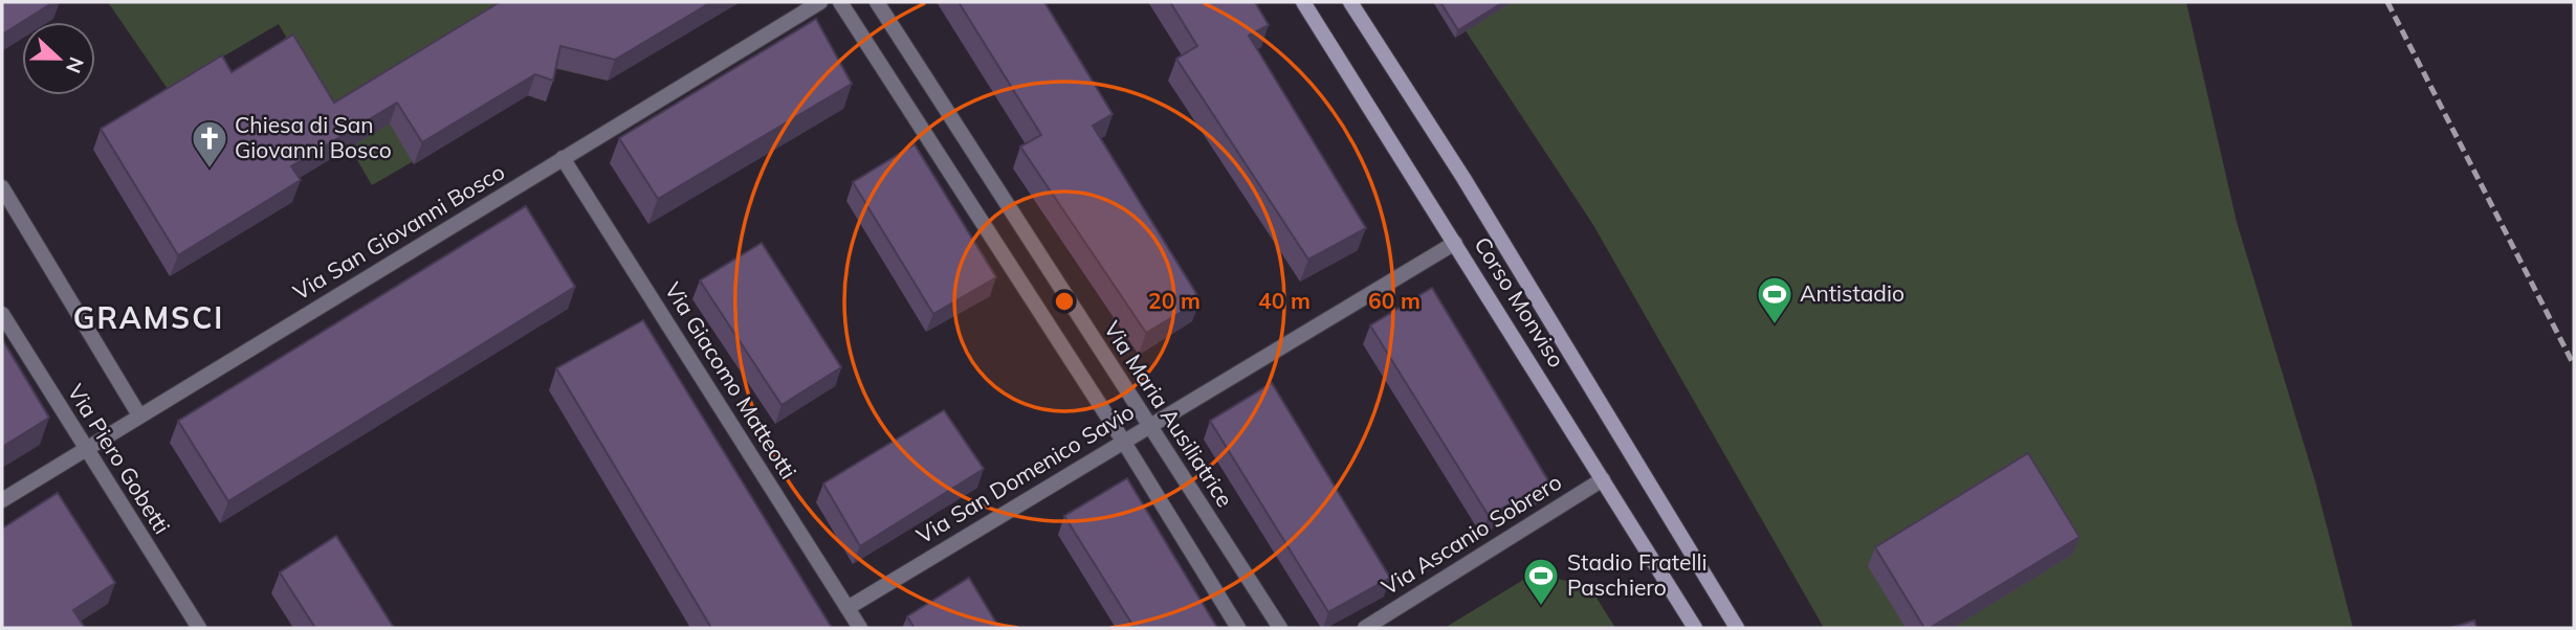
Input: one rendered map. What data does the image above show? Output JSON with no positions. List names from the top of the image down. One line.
{"streets":{"main road":["Corso Monviso"],"street":["Via San Giovanni Bosco","Via Giacomo Matteotti","Via Maria Ausiliatrice","Via Piero Gobetti","Via San Domenico Savio","Via Ascanio Sobrero"]},"crossings":[["Via San Giovanni Bosco","Via Giacomo Matteotti"],["Via San Giovanni Bosco","Via Piero Gobetti"],["Corso Monviso","Via San Domenico Savio"],["Corso Monviso","Via Ascanio Sobrero"],["Via Giacomo Matteotti","Via San Domenico Savio"],["Via Maria Ausiliatrice","Via San Domenico Savio"]],"districts":["GRAMSCI"],"places":{"church":["Chiesa di San Giovanni Bosco"],"sports":["Antistadio","Stadio Fratelli Paschiero"]},"north":"right","rings":["20 m","40 m","60 m"]}
